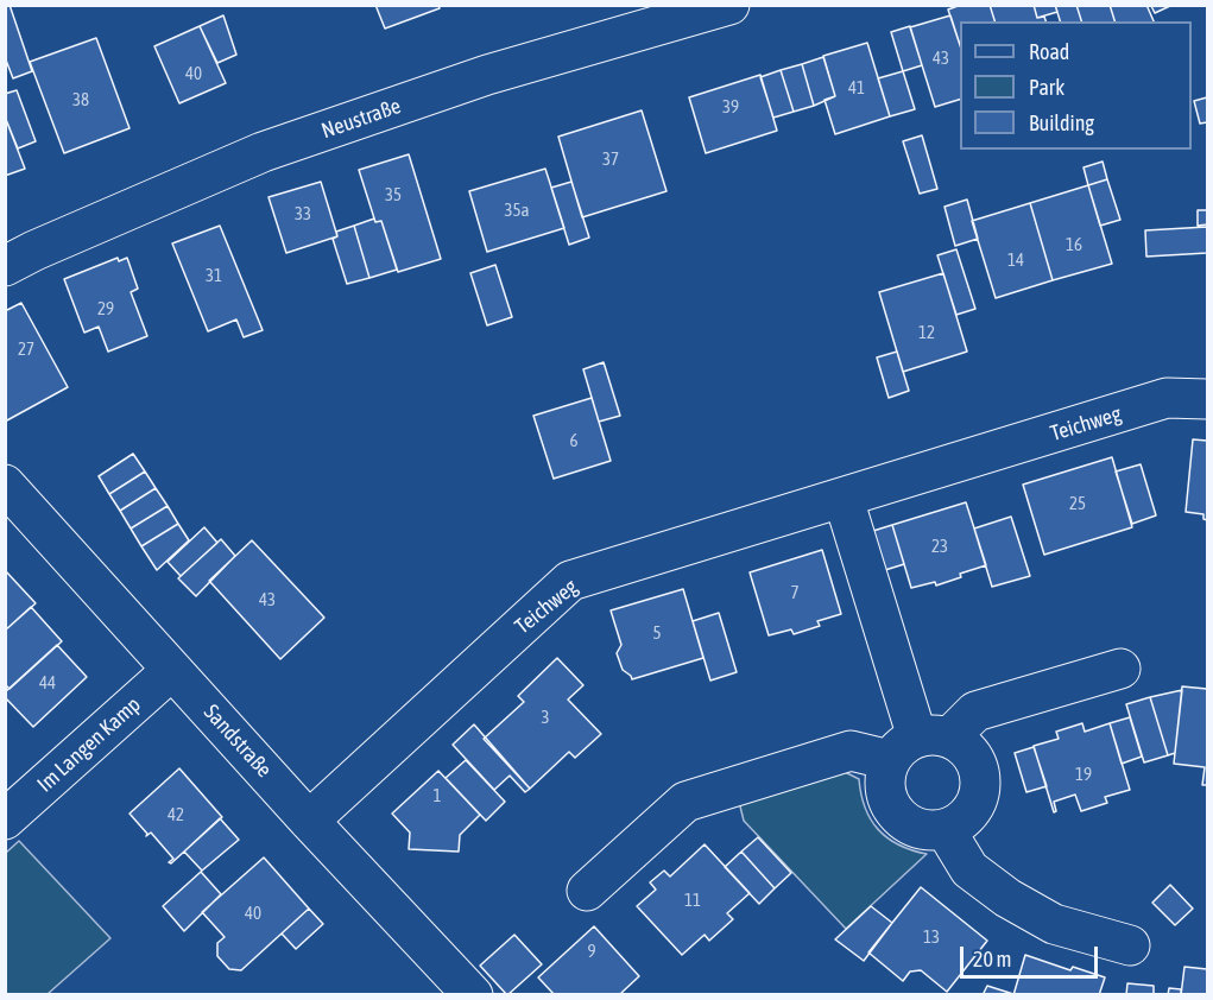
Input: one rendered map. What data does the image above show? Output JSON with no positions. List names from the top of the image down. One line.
{"streets":{"street":["Neustraße","Teichweg","Sandstraße","Im Langen Kamp"]},"crossings":[["Teichweg","Sandstraße"],["Sandstraße","Im Langen Kamp"]],"house_numbers":["43","40","41","38","39","37","35","35a","33","16","14","31","29","12","27","6","25","23","7","43","5","44","3","19","1","42","11","40","13","9"],"legend":["Road","Park","Building"],"scale_bar":"20 m"}
